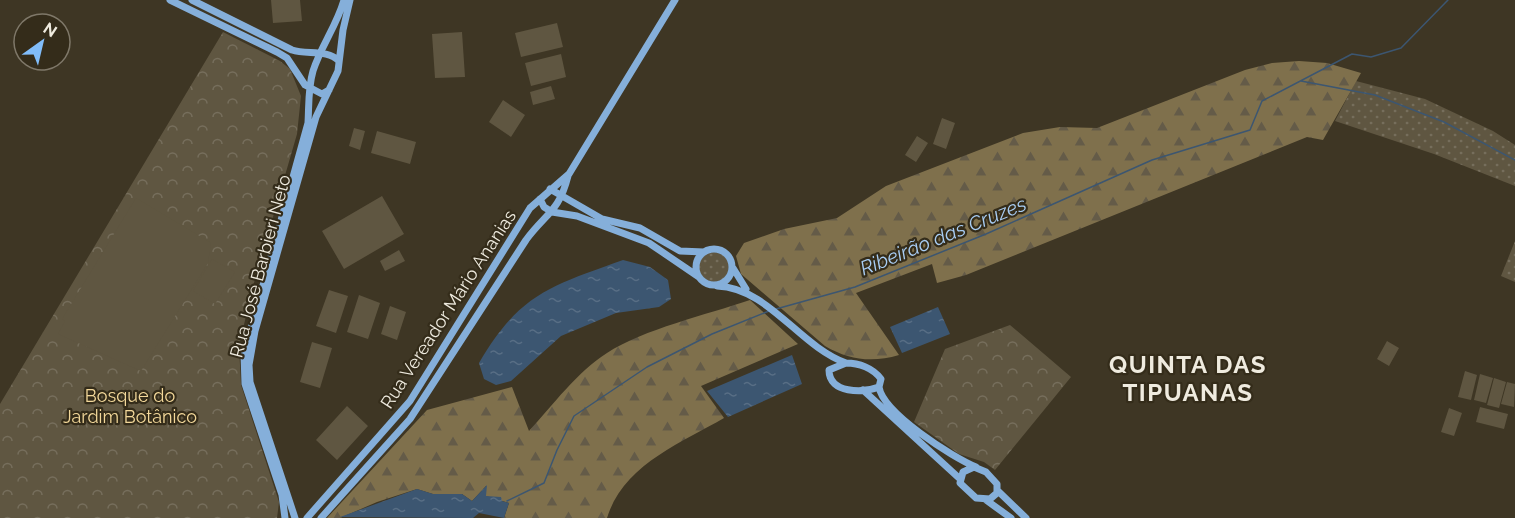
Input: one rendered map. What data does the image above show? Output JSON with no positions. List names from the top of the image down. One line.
{"streets":{"street":["Rua José Barbieri Neto","Rua Vereador Mário Ananias"]},"districts":["QUINTA DAS TIPUANAS"],"water":["Ribeirão das Cruzes"],"parks":["Bosque do Jardim Botânico"],"north":"top right"}
